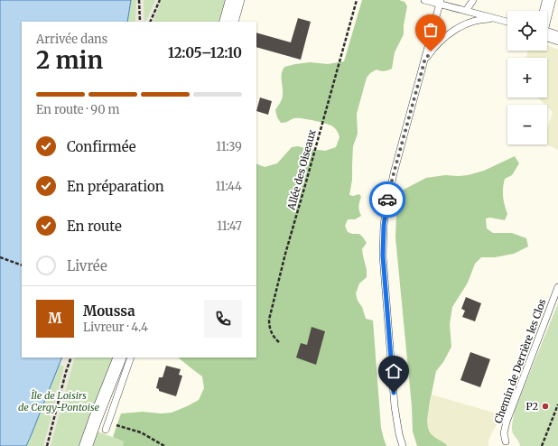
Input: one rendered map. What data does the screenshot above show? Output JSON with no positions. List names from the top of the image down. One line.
{"streets":{"lane":["Chemin de Derrière les Clos"],"path":["Allée des Oiseaux"]},"parks":["Île de Loisirs de Cergy-Pontoise"],"places":["P2"],"page":{"map_buttons":["+","−"],"heading":["2 min","Arrivée dans","12:05–12:10"],"panel":["Moussa","Livreur · 4.4"],"bar":"En route · 90 m","list":[["Confirmée","11:39"],["En préparation","11:44"],["En route","11:47"],"Livrée"],"round":"M"}}
